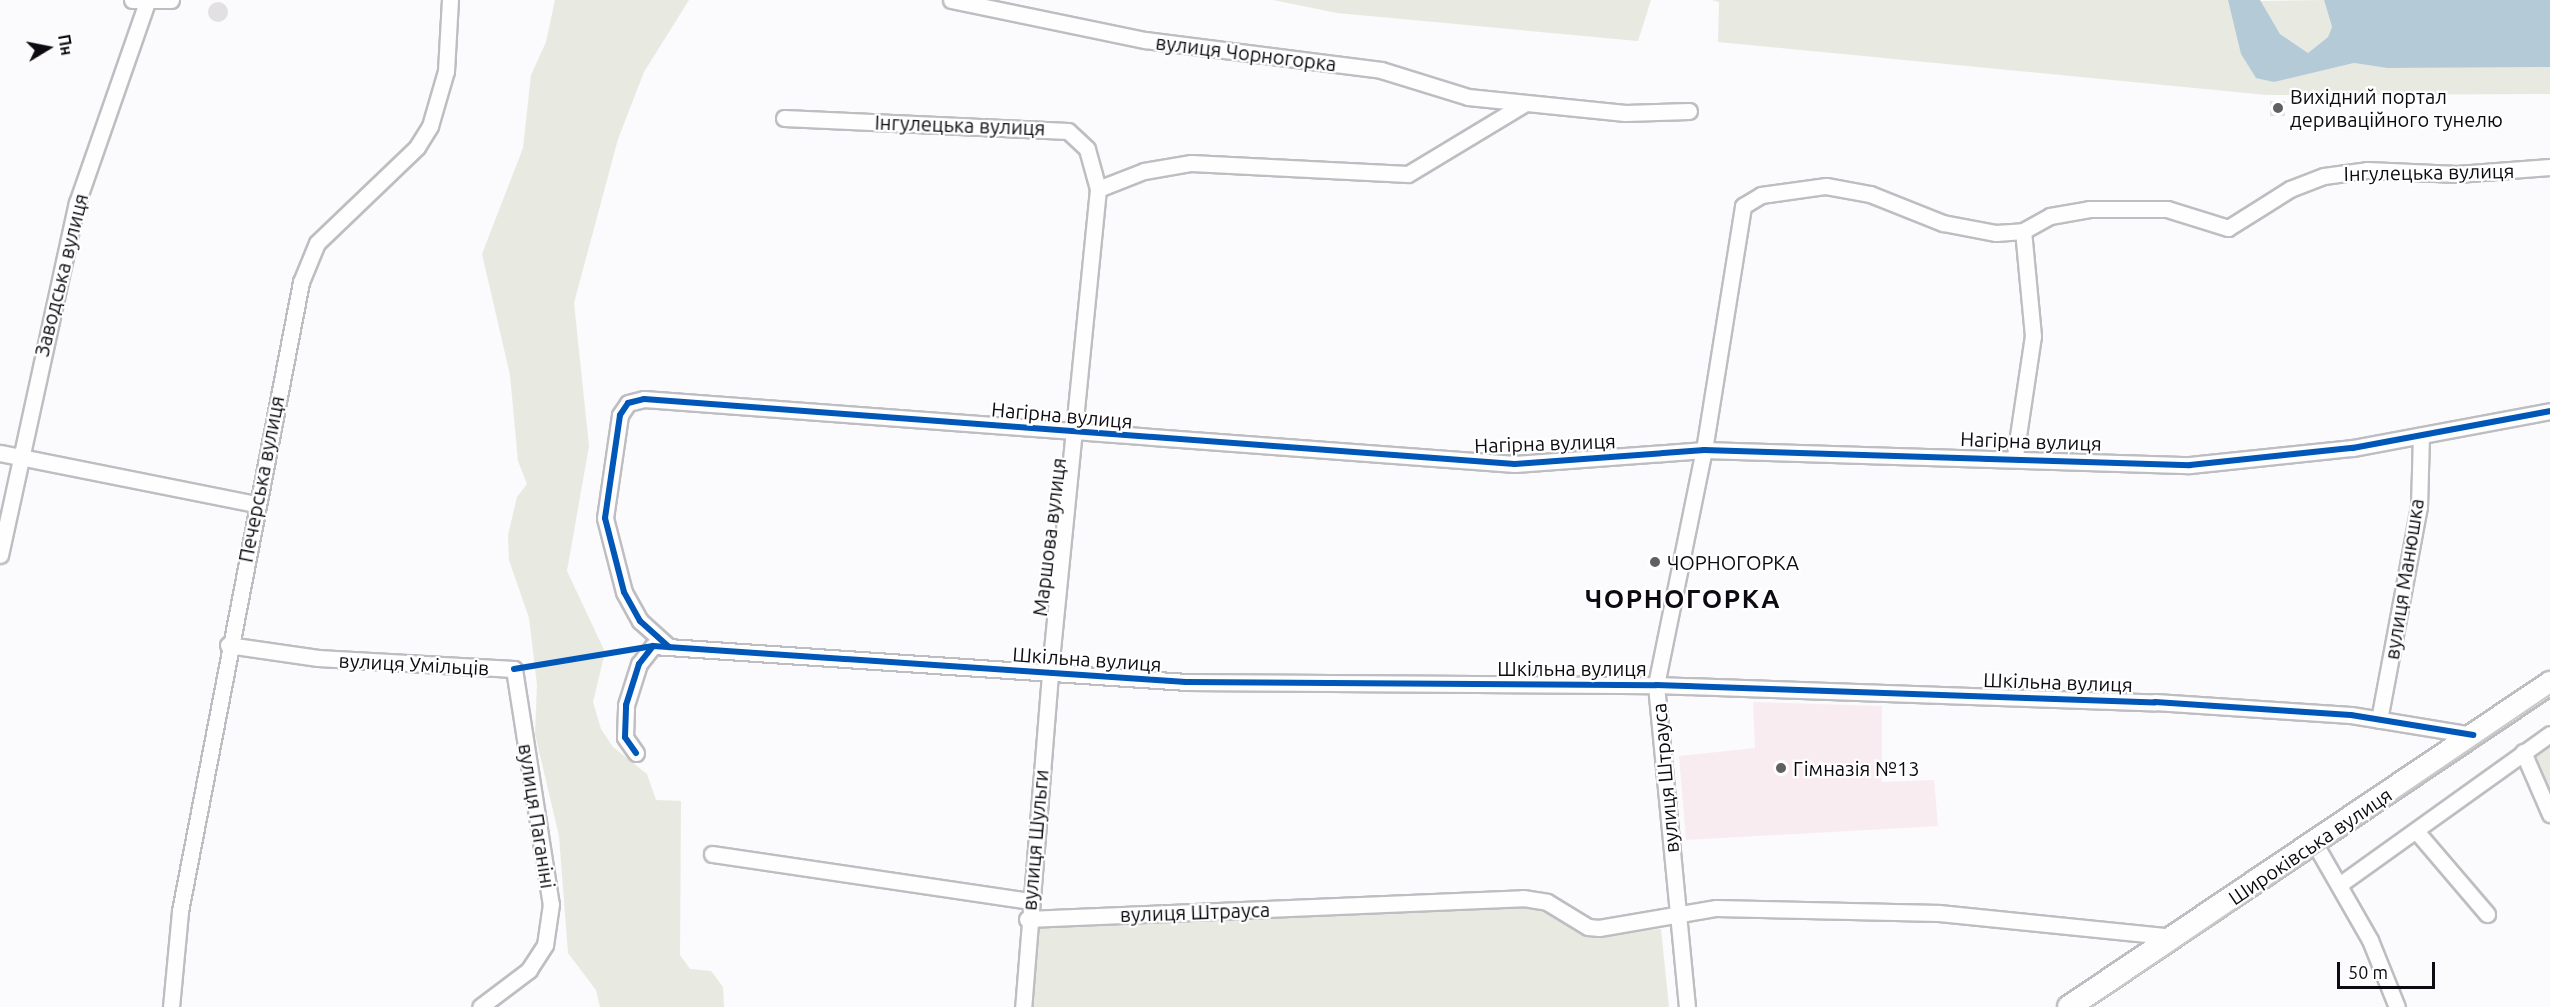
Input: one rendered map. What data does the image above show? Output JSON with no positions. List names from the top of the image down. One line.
{"streets":{"main road":["Широківська вулиця"],"street":["вулиця Чорногорка","Інгулецька вулиця","Заводська вулиця","Нагірна вулиця","Печерська вулиця","Маршова вулиця","вулиця Манюшка","Шкільна вулиця","вулиця Умільців","вулиця Штрауса","вулиця Паганіні","вулиця Шульги"]},"crossings":[["Інгулецька вулиця","Маршова вулиця"],["Інгулецька вулиця","вулиця Штрауса"],["Нагірна вулиця","Маршова вулиця"],["Нагірна вулиця","вулиця Манюшка"],["Нагірна вулиця","Шкільна вулиця"],["Нагірна вулиця","вулиця Штрауса"],["Печерська вулиця","вулиця Умільців"],["Маршова вулиця","Шкільна вулиця"],["Маршова вулиця","вулиця Шульги"],["вулиця Манюшка","Шкільна вулиця"],["Шкільна вулиця","вулиця Штрауса"],["Шкільна вулиця","вулиця Шульги"],["Шкільна вулиця","Широківська вулиця"],["вулиця Умільців","вулиця Паганіні"],["вулиця Штрауса","вулиця Шульги"]],"districts":["ЧОРНОГОРКА"],"places":["Вихідний портал дериваційного тунелю","ЧОРНОГОРКА","Гімназія №13"],"scale_bar":"50 m","north":"right"}
